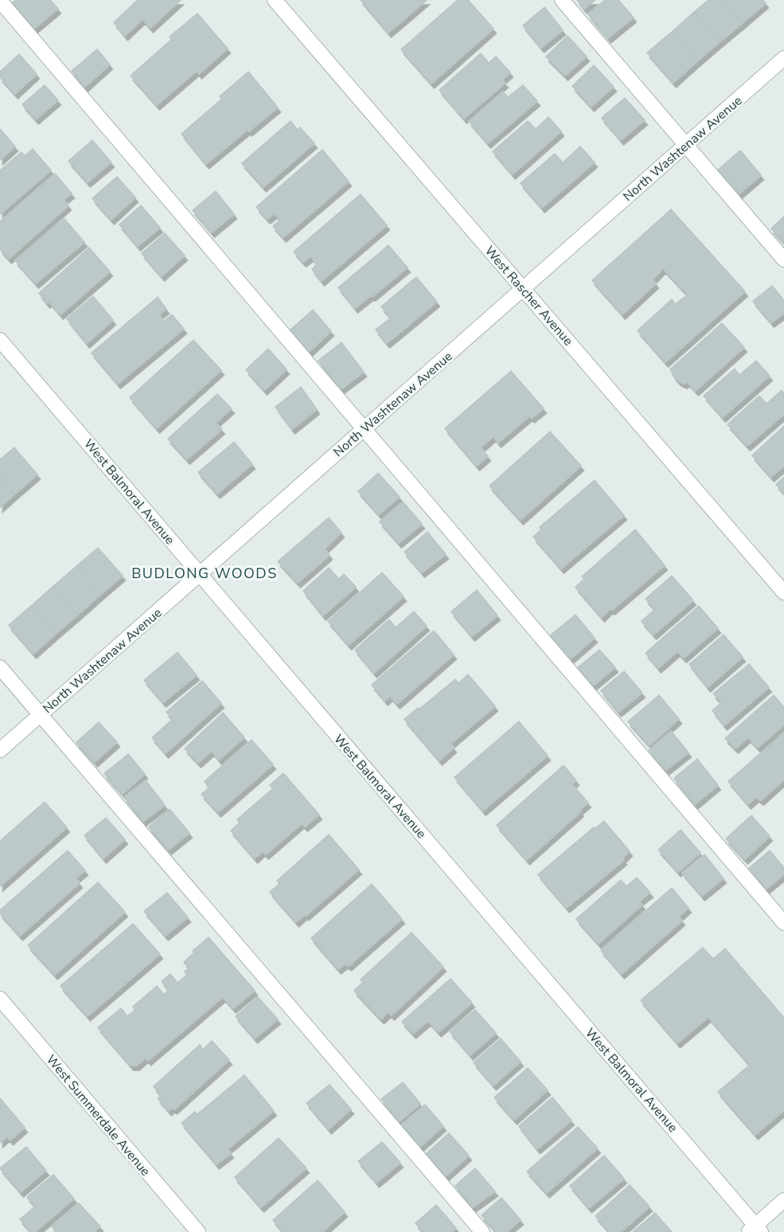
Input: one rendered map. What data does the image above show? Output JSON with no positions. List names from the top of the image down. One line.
{"streets":{"street":["North Washtenaw Avenue","West Rascher Avenue","West Balmoral Avenue","West Summerdale Avenue"]},"crossings":[["North Washtenaw Avenue","West Rascher Avenue"],["North Washtenaw Avenue","West Balmoral Avenue"]],"districts":["BUDLONG WOODS"]}
